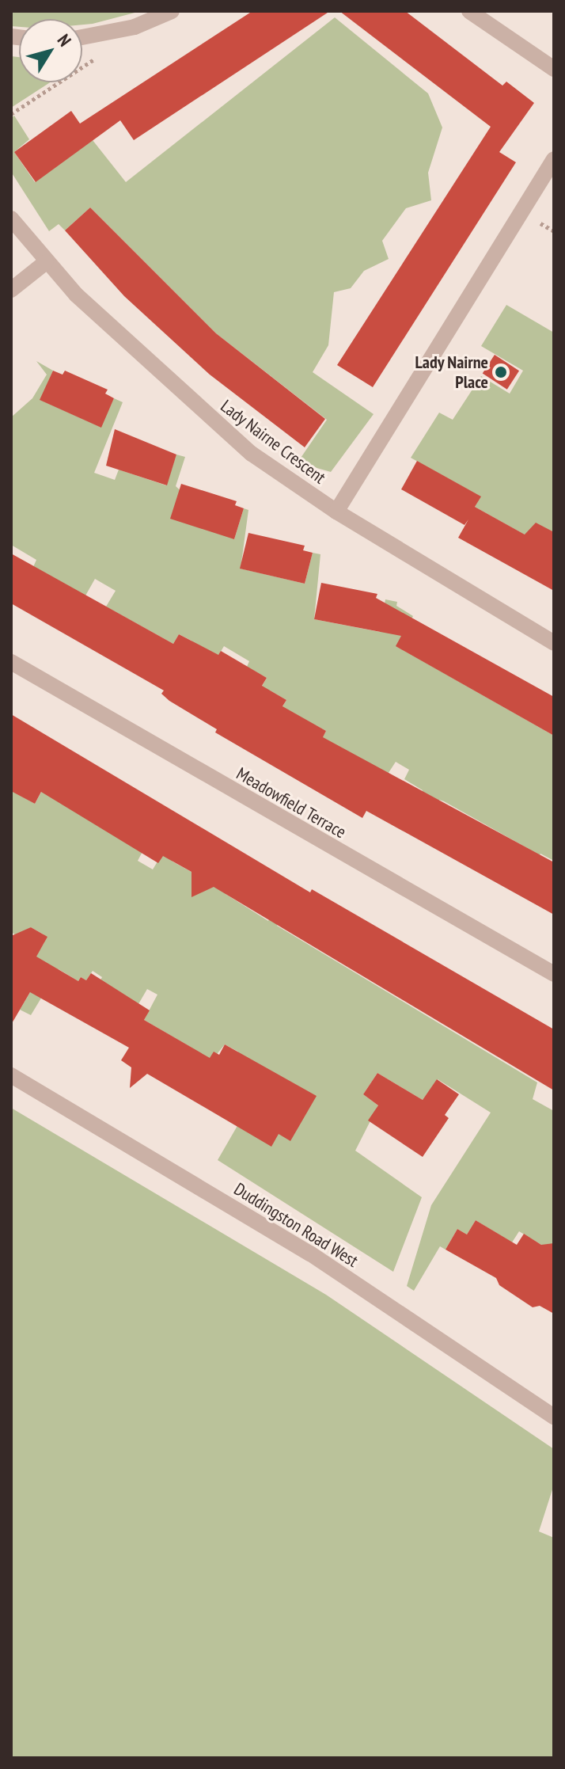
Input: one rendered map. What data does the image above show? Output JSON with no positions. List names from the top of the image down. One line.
{"streets":{"street":["Lady Nairne Crescent","Meadowfield Terrace","Duddingston Road West"]},"places":["Lady Nairne Place"],"north":"top right"}
